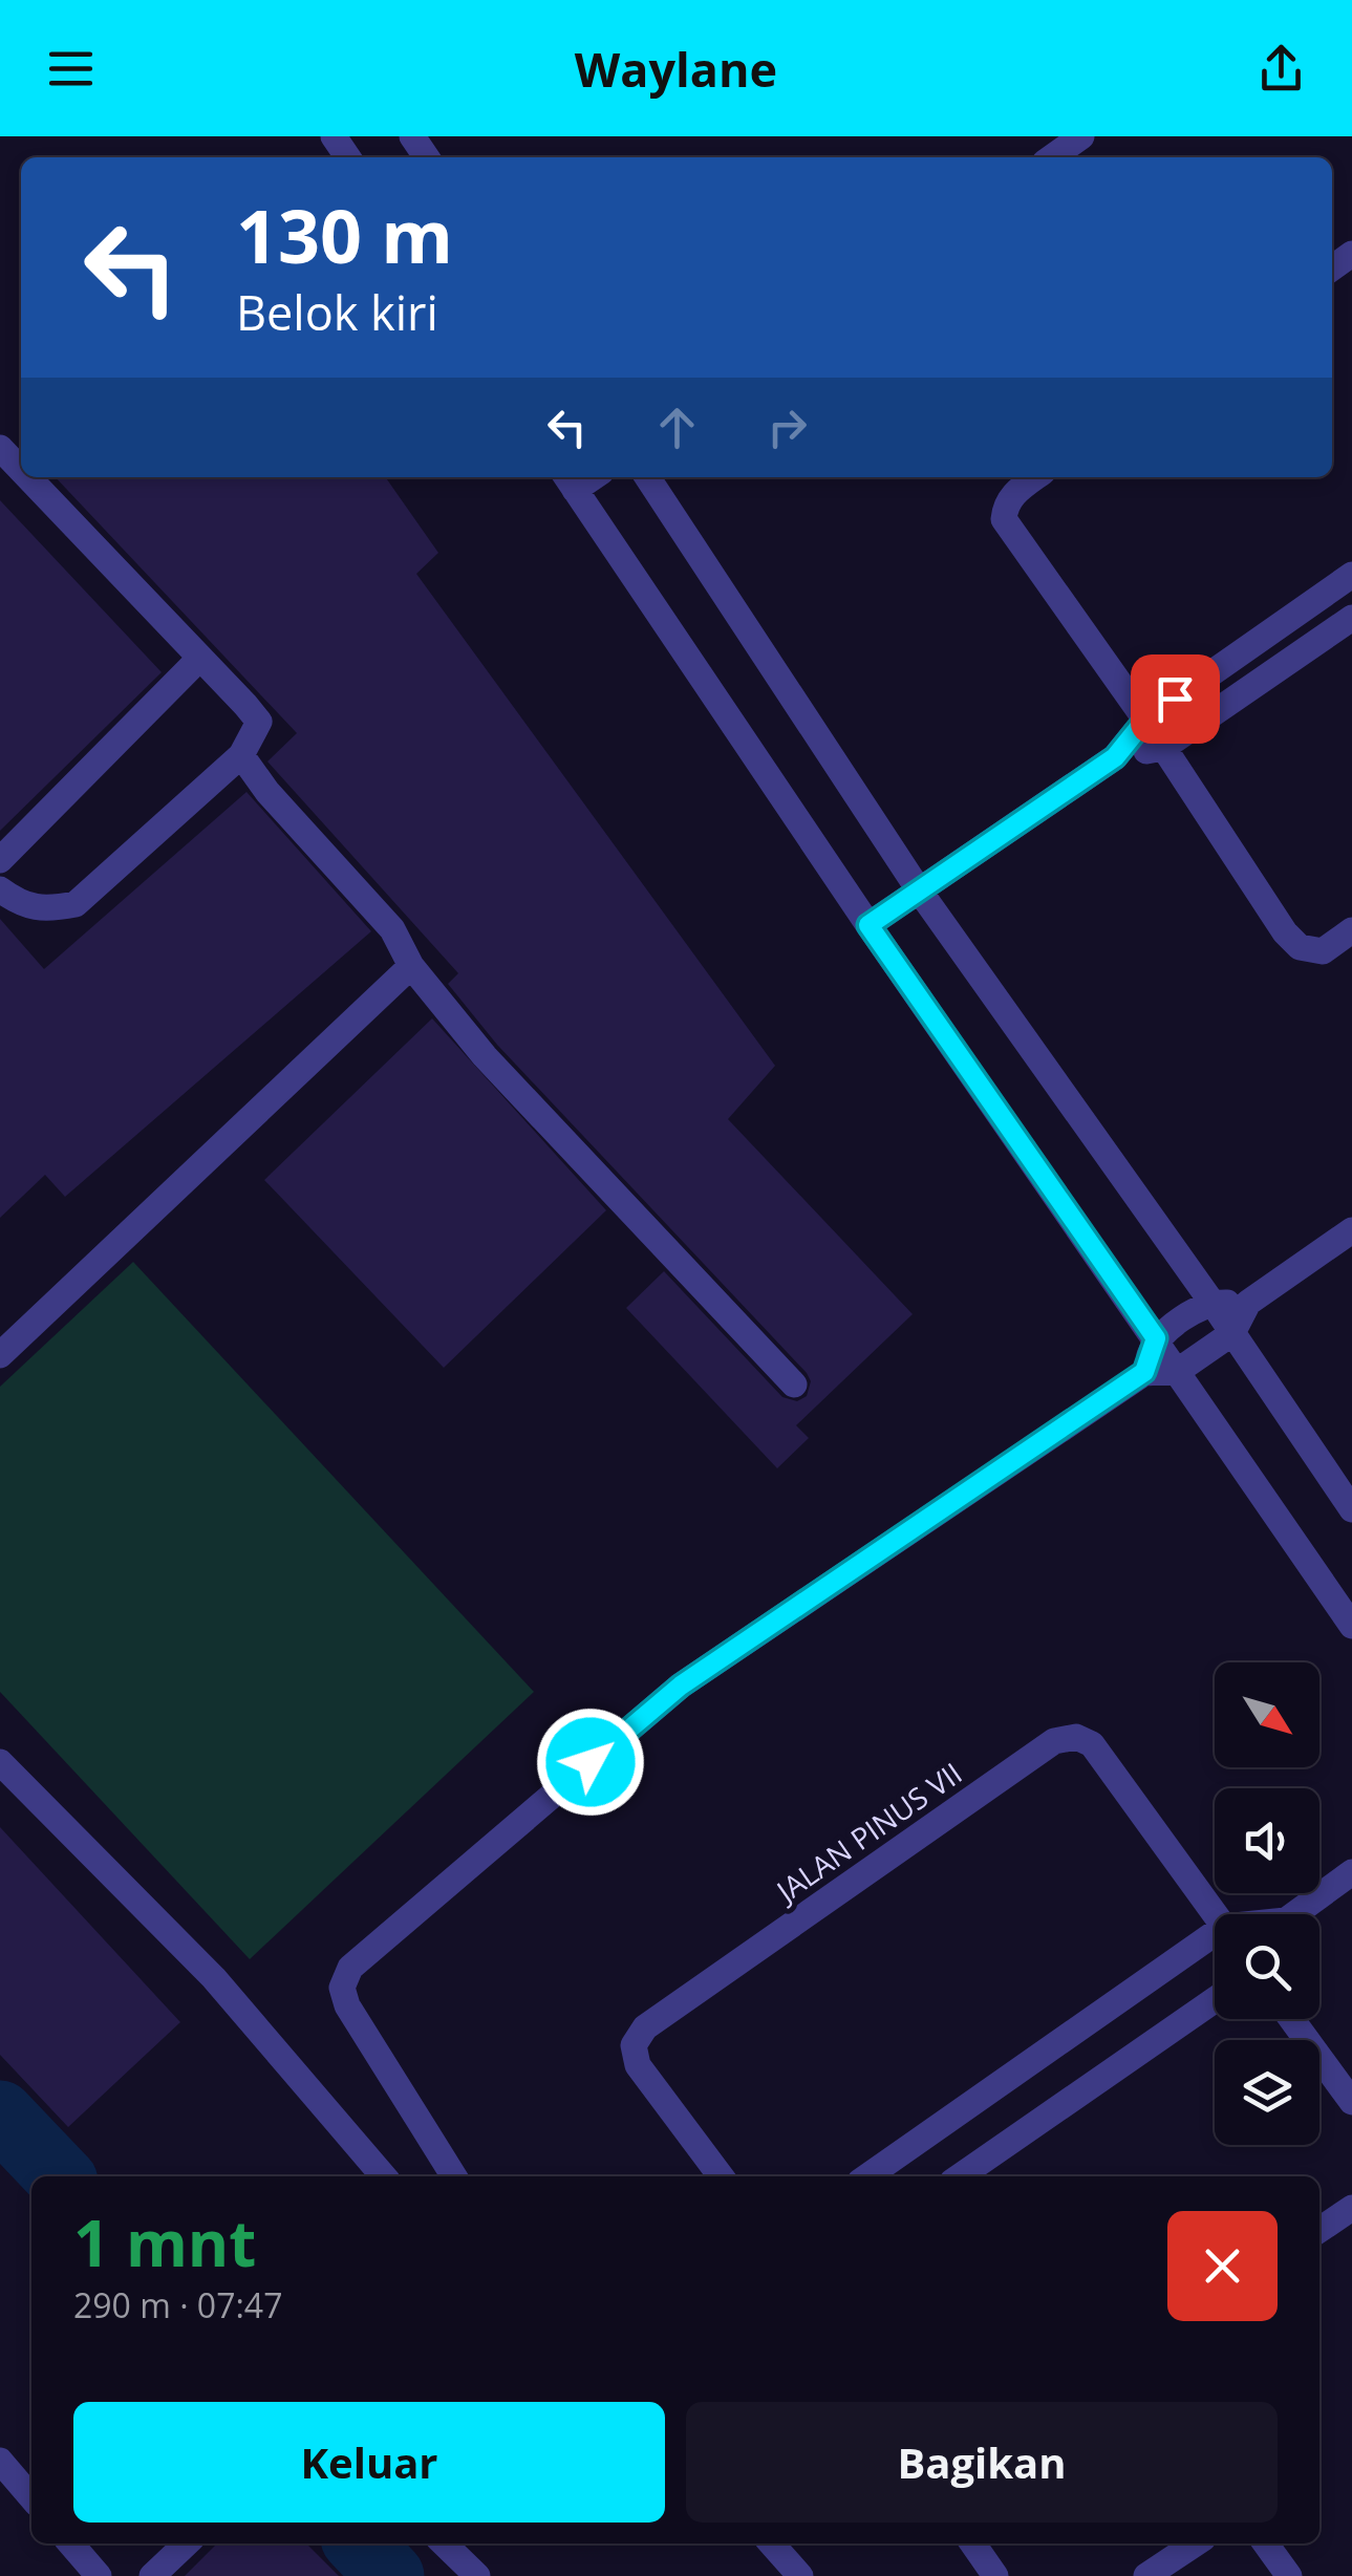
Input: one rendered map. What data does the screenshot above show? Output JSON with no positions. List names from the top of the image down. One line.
{"streets":{"street":["JALAN PINUS VII"]},"north":"bottom right","page":{"header":"Waylane","turn":["130 m","Belok kiri"],"heading":["1 mnt","290 m · 07:47"],"buttons":["Keluar","Bagikan"]}}
